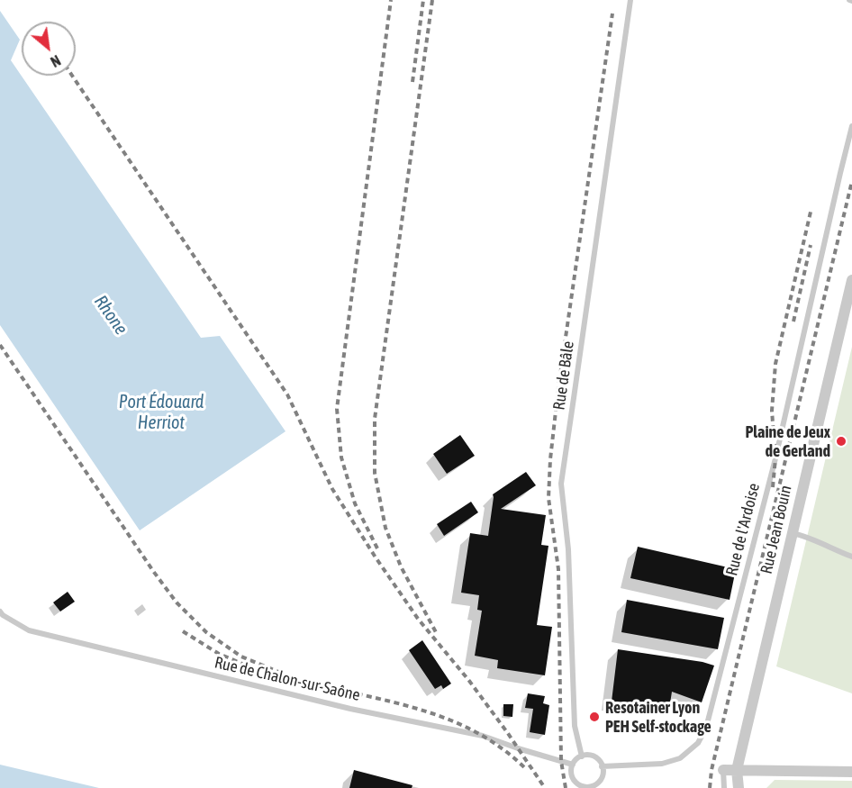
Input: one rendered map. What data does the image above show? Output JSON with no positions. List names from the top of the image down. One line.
{"streets":{"street":["Rue Jean Bouin"],"lane":["Rue de Bâle","Rue de l'Ardoise","Rue de Chalon-sur-Saône"]},"crossings":[["Rue de Bâle","Rue de l'Ardoise"],["Rue de Bâle","Rue de Chalon-sur-Saône"],["Rue de l'Ardoise","Rue de Chalon-sur-Saône"]],"water":["Rhone","Port Édouard Herriot"],"places":["Plaine de Jeux de Gerland","Resotainer Lyon PEH Self-stockage"],"north":"bottom right"}
